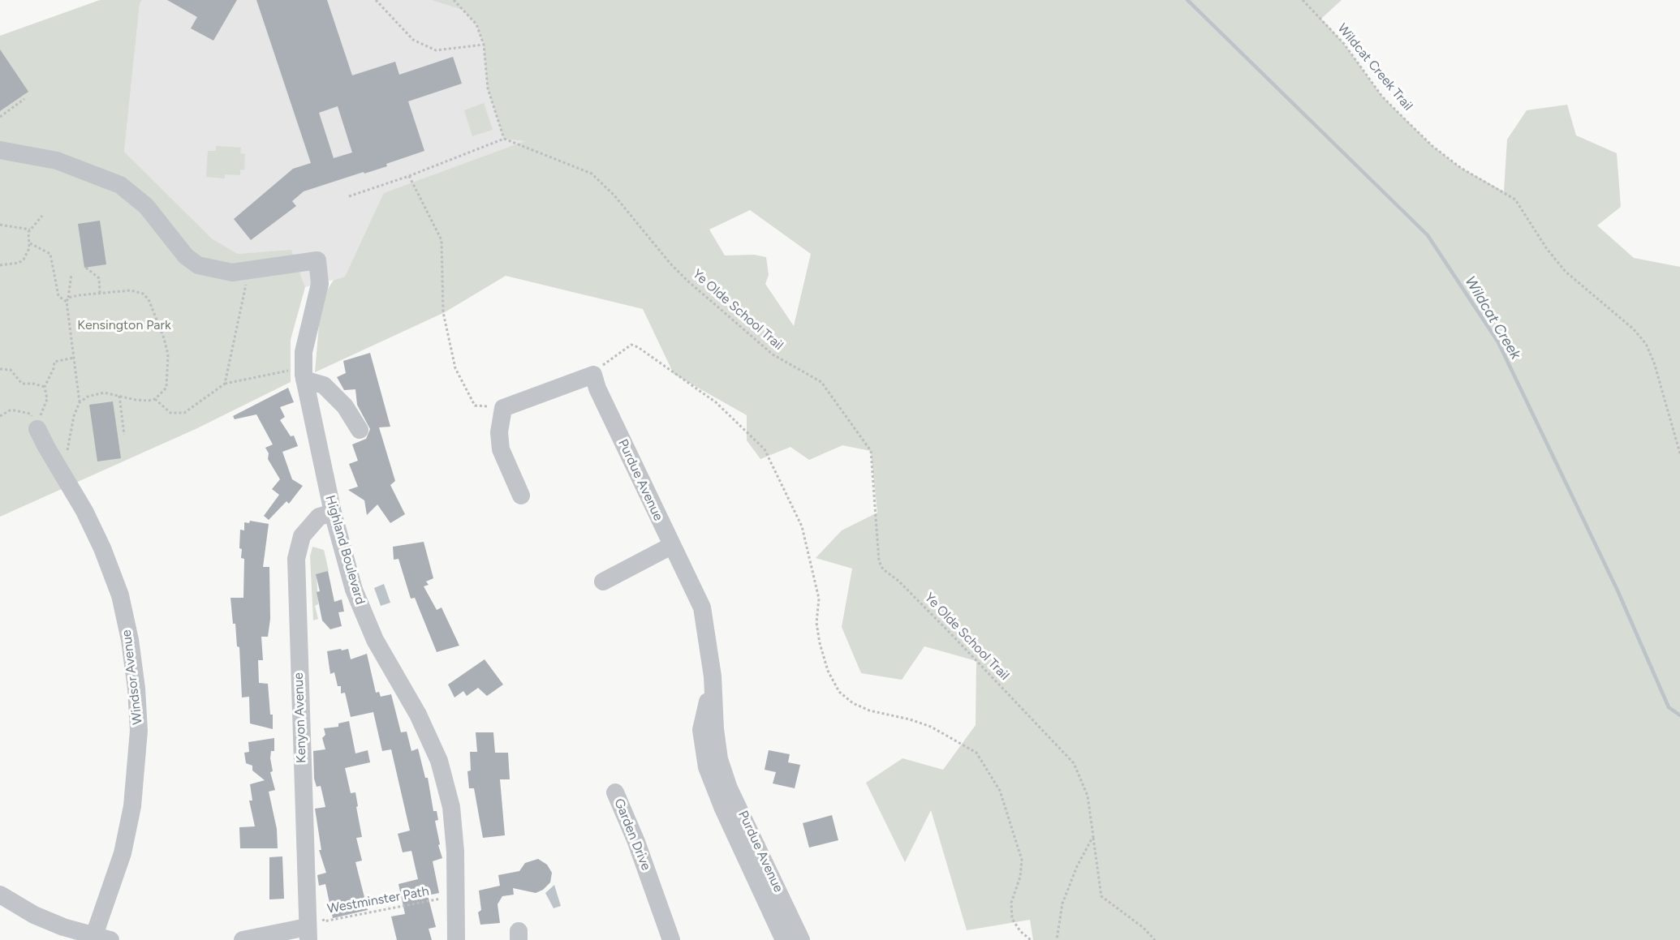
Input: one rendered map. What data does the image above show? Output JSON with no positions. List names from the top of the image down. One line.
{"streets":{"street":["Purdue Avenue","Highland Boulevard","Windsor Avenue","Kenyon Avenue","Garden Drive"],"path":["Wildcat Creek Trail","Ye Olde School Trail","Westminster Path"]},"crossings":[["Highland Boulevard","Kenyon Avenue"],["Highland Boulevard","Westminster Path"],["Kenyon Avenue","Westminster Path"]],"water":["Wildcat Creek"],"parks":["Kensington Park"]}
